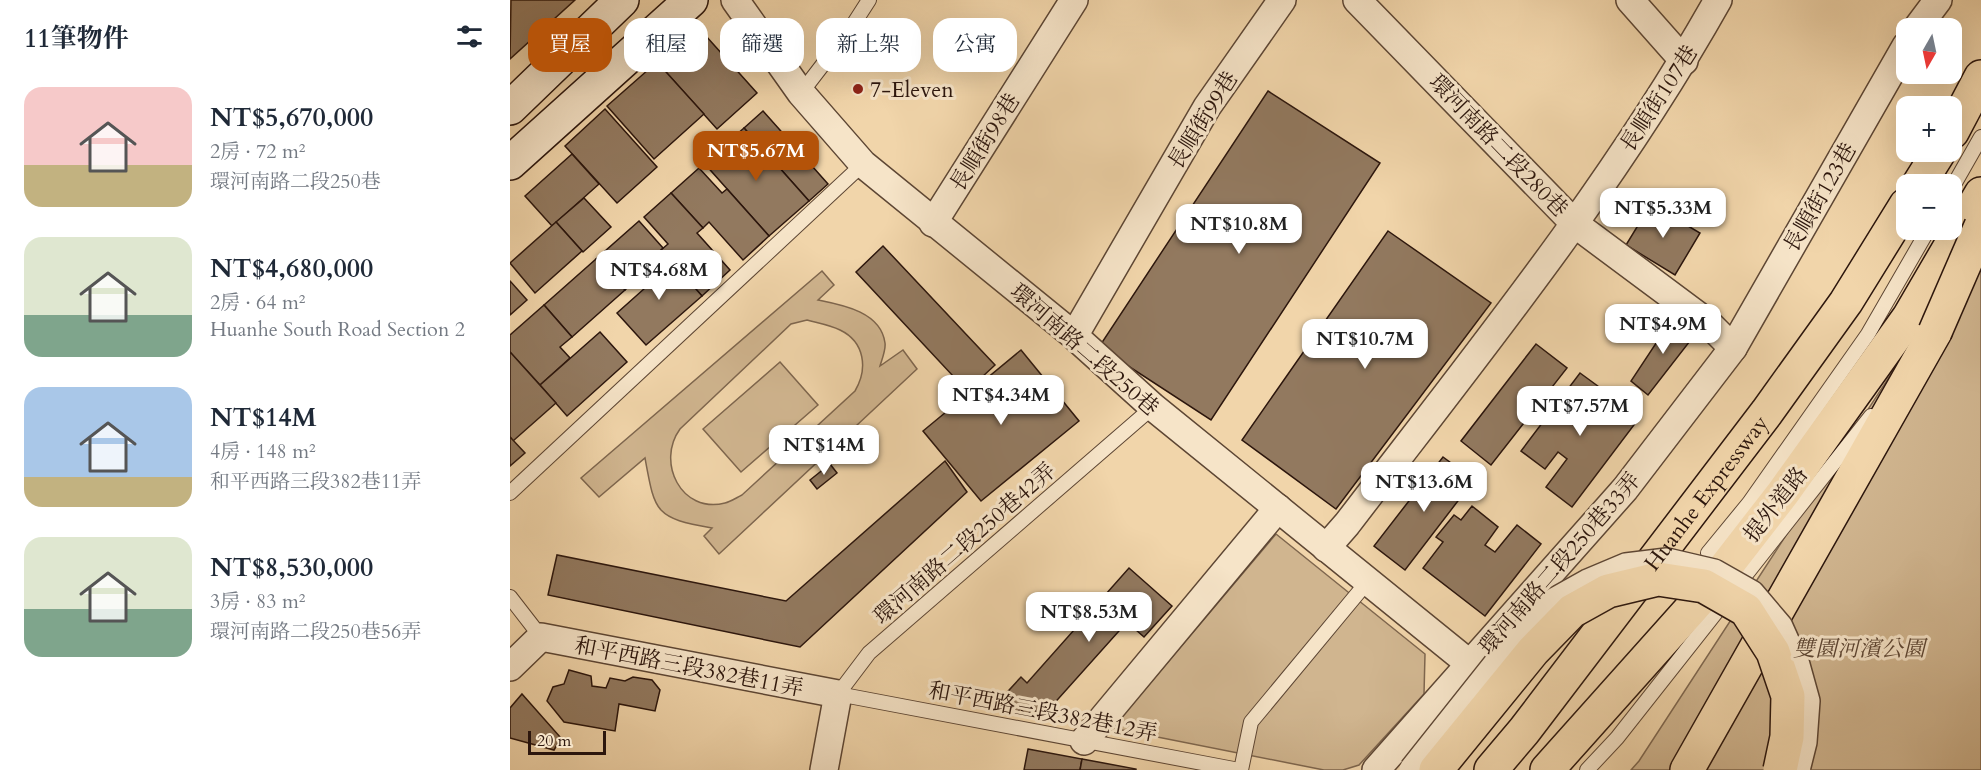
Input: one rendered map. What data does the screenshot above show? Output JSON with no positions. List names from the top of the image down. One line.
{"streets":{"highway":["Huanhe Expressway"],"street":["長順街107巷","長順街99巷","長順街98巷","環河南路二段280巷","長順街123巷","環河南路二段250巷","環河南路二段250巷33弄","和平西路三段382巷11弄"],"lane":["提外道路","環河南路二段250巷42弄","和平西路三段382巷12弄"]},"crossings":[["長順街107巷","環河南路二段280巷"],["長順街107巷","環河南路二段250巷"],["長順街99巷","環河南路二段250巷"],["長順街98巷","環河南路二段250巷"],["環河南路二段280巷","長順街123巷"],["環河南路二段280巷","環河南路二段250巷33弄"],["長順街123巷","環河南路二段250巷33弄"],["環河南路二段250巷","環河南路二段250巷42弄"],["環河南路二段250巷","環河南路二段250巷33弄"],["環河南路二段250巷42弄","和平西路三段382巷11弄"],["環河南路二段250巷42弄","和平西路三段382巷12弄"],["和平西路三段382巷11弄","和平西路三段382巷12弄"]],"parks":["雙園河濱公園"],"places":["7-Eleven"],"scale_bar":"20 m","north":"bottom","page":{"heading":"11筆物件","map_buttons":["+","−"],"chip":["買屋","租屋","篩選","新上架","公寓"],"list":[{"name":"NT$5,670,000","note":"2房 · 72 m² · 環河南路二段250巷"},{"name":"NT$4,680,000","note":"2房 · 64 m² · Huanhe South Road Section 2"},{"name":"NT$14M","note":"4房 · 148 m² · 和平西路三段382巷11弄"},{"name":"NT$8,530,000","note":"3房 · 83 m² · 環河南路二段250巷56弄"}],"price":["NT$5.67M","NT$5.33M","NT$10.8M","NT$4.68M","NT$4.9M","NT$10.7M","NT$4.34M","NT$7.57M","NT$14M","NT$13.6M","NT$8.53M"],"scale":"20 m"}}
